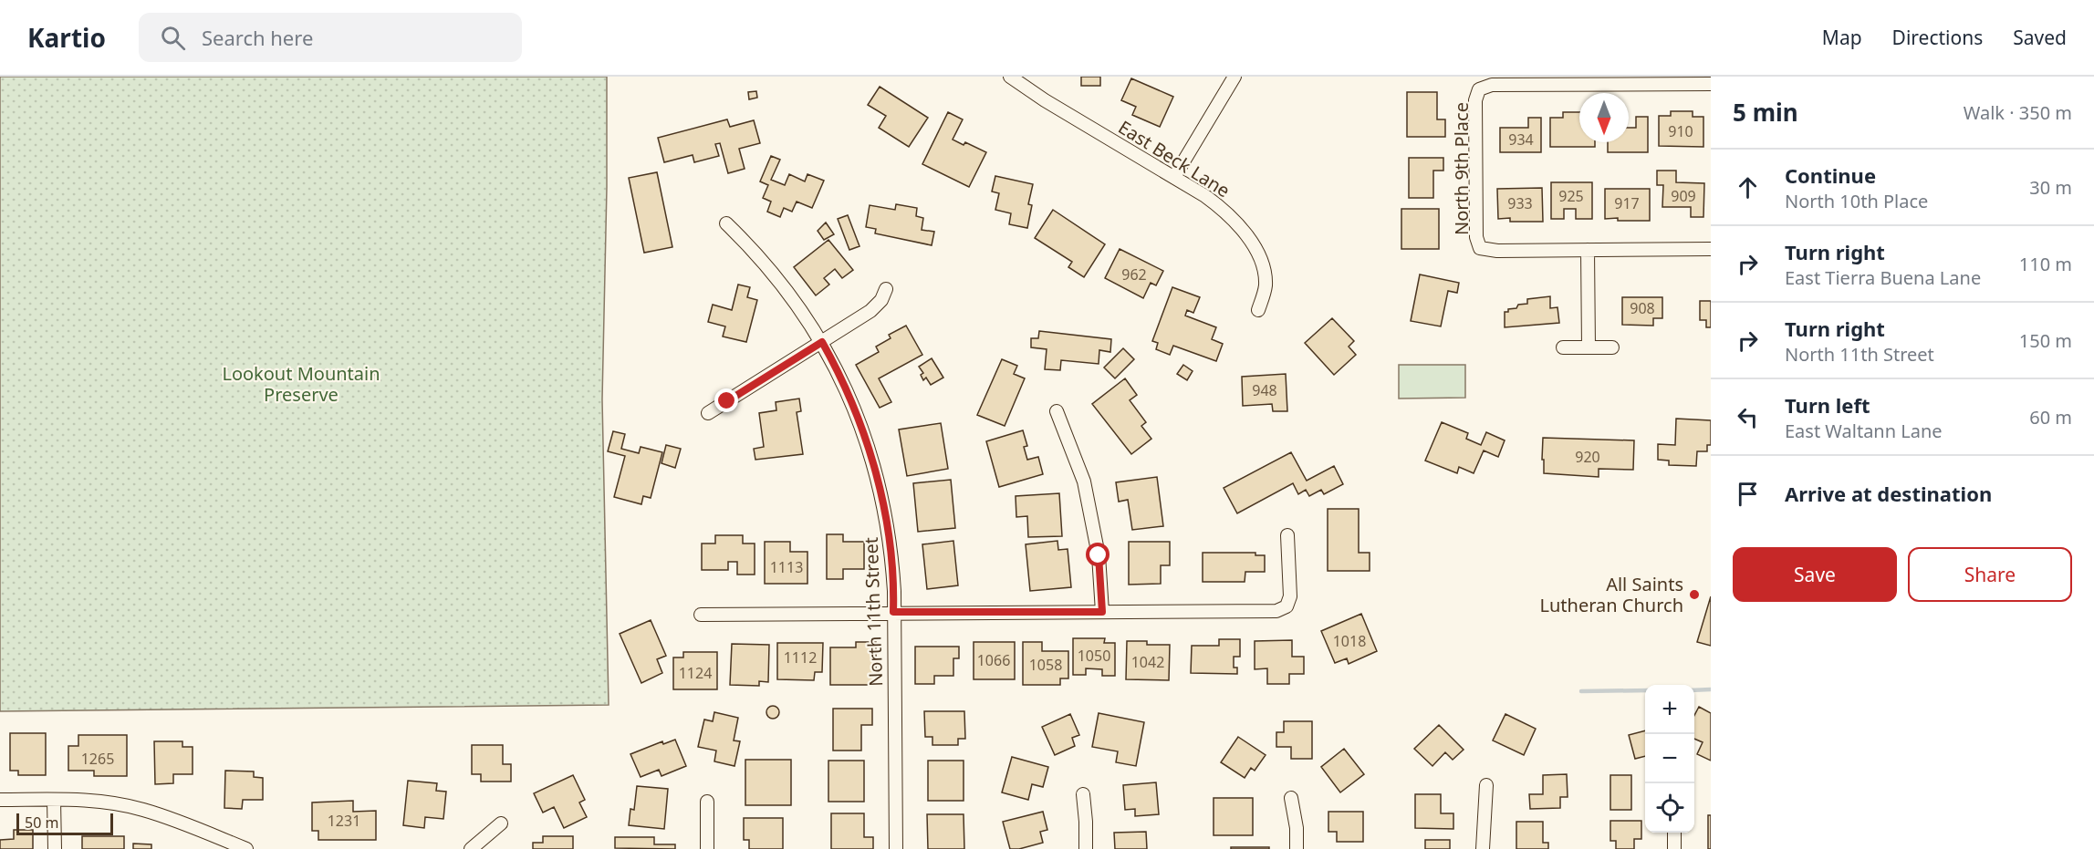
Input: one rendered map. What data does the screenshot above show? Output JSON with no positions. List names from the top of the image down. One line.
{"streets":{"street":["East Beck Lane","North 9th Place","North 11th Street"]},"parks":["Lookout Mountain Preserve"],"places":["All Saints Lutheran Church"],"house_numbers":["910","934","925","909","933","917","962","908","948","920","1113","1018","1050","1112","1066","1042","1058","1124","1265","1231"],"scale_bar":"50 m","north":"bottom","page":{"header":"Kartio","search":"Search here","nav":["Map","Directions","Saved"],"heading":["5 min","Walk · 350 m"],"list":[["Continue","North 10th Place","30 m"],["Turn right","East Tierra Buena Lane","110 m"],["Turn right","North 11th Street","150 m"],["Turn left","East Waltann Lane","60 m"],"Arrive at destination"],"buttons":["Save","Share"],"map_buttons":["+","−"],"scale":"50 m"}}
